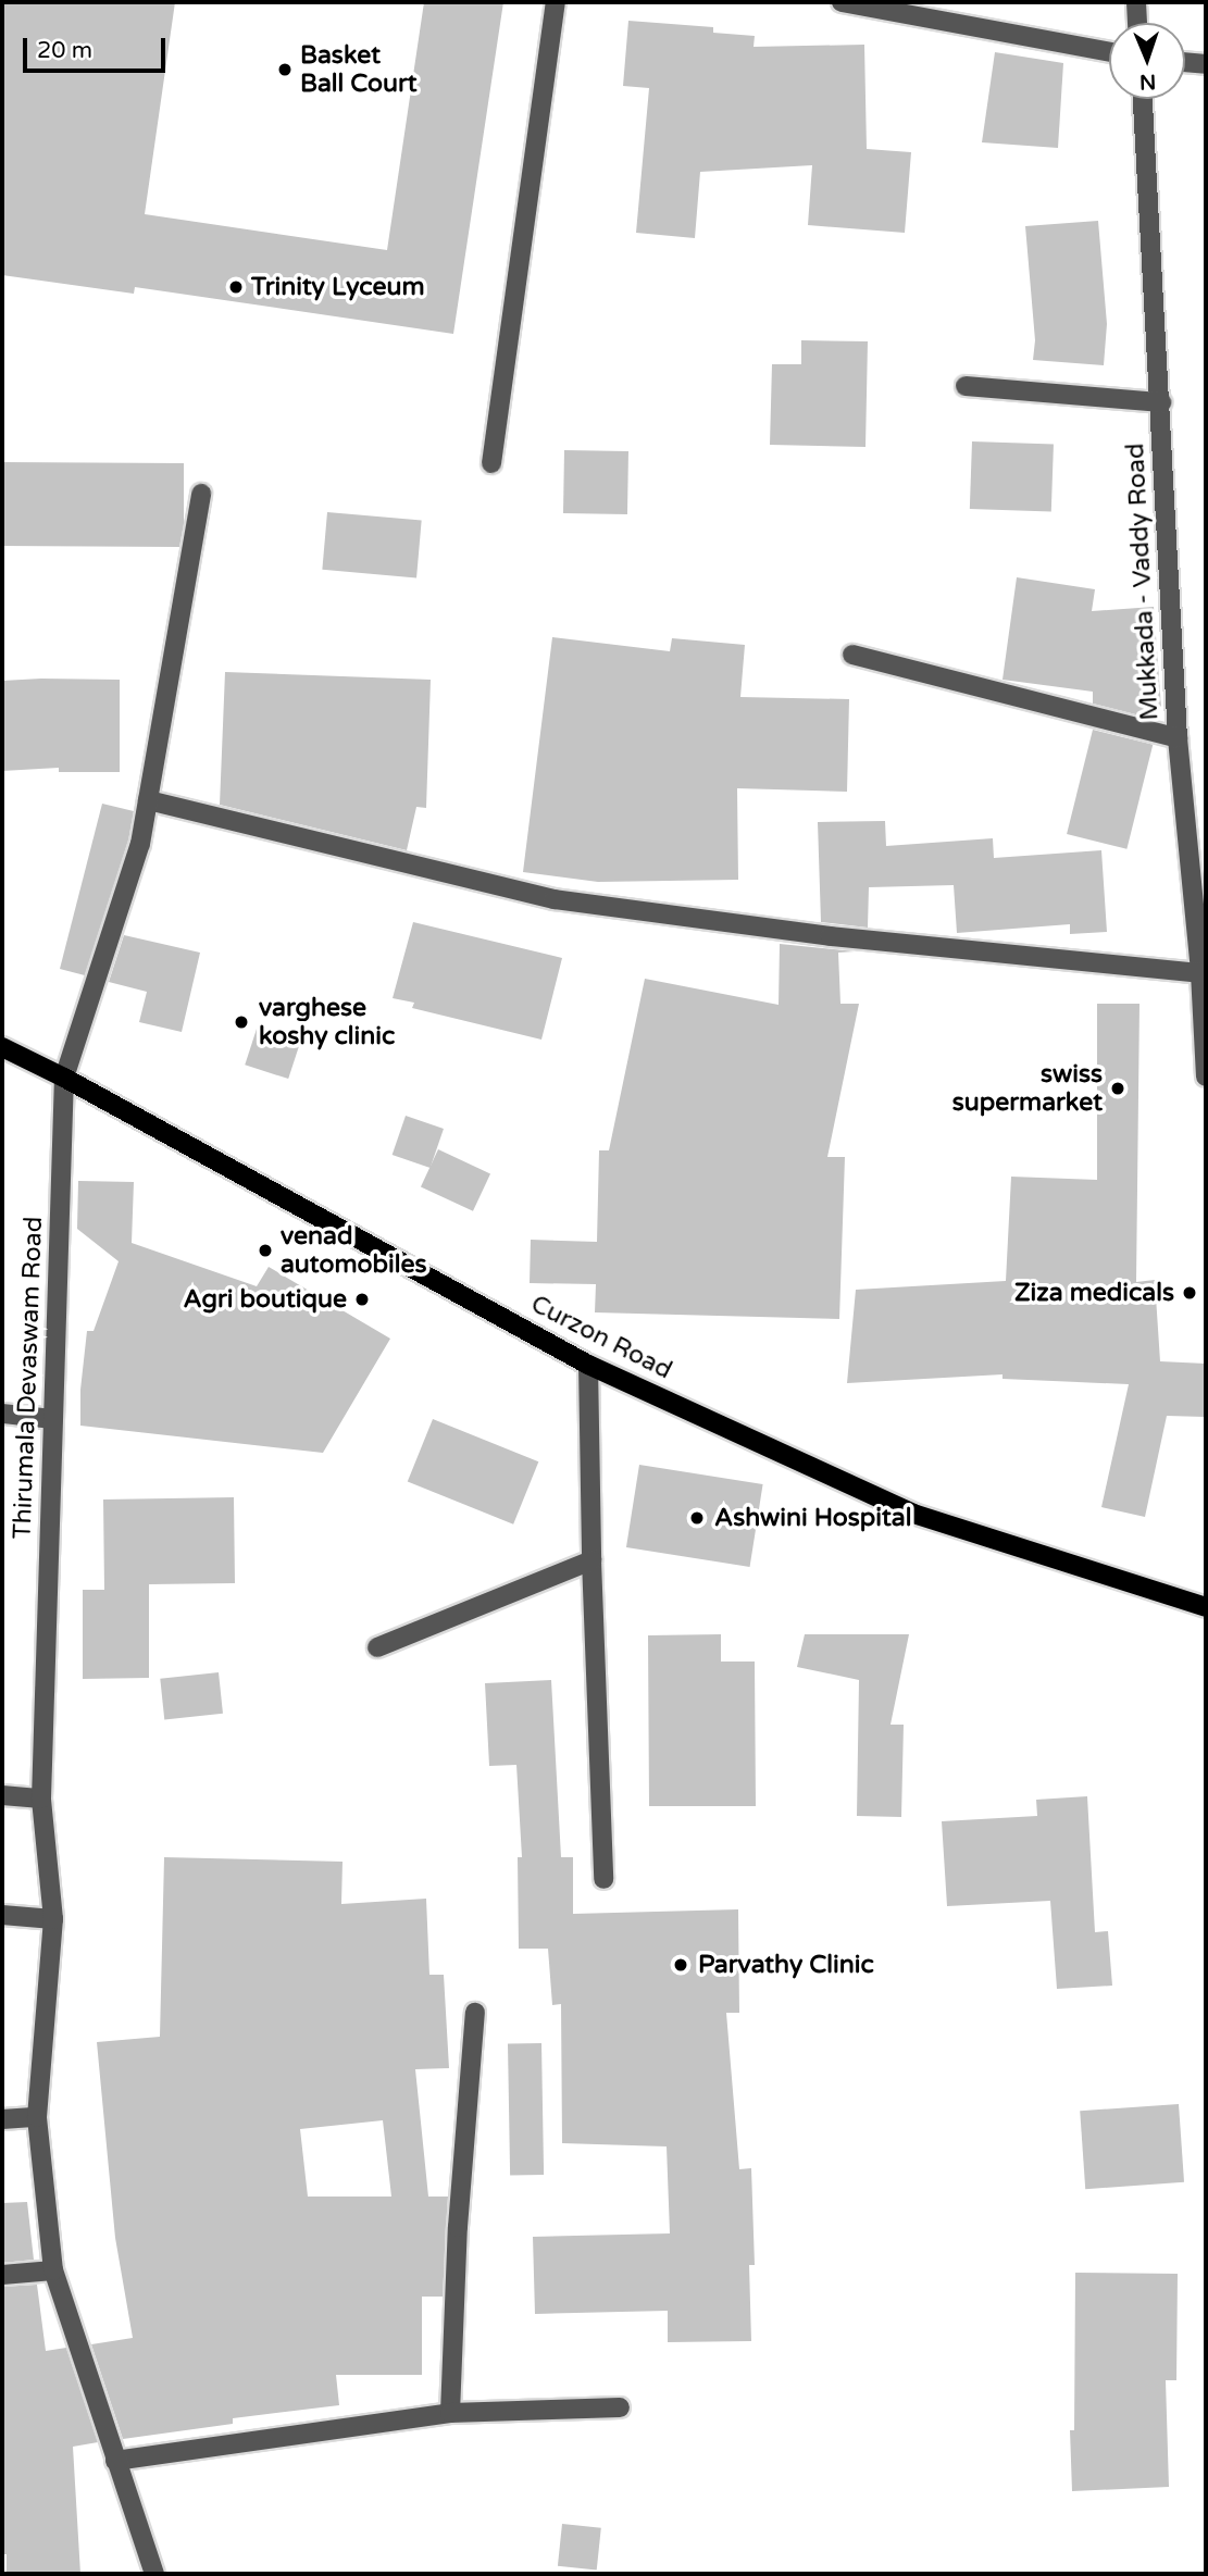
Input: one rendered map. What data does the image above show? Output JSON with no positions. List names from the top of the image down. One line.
{"streets":{"main road":["Curzon Road"],"street":["Mukkada - Vaddy Road","Thirumala Devaswam Road"]},"crossings":[["Curzon Road","Thirumala Devaswam Road"]],"places":["Basket Ball Court","Trinity Lyceum","varghese koshy clinic","swiss supermarket","venad automobiles","Ziza medicals","Agri boutique","Ashwini Hospital","Parvathy Clinic"],"scale_bar":"20 m","north":"bottom"}
